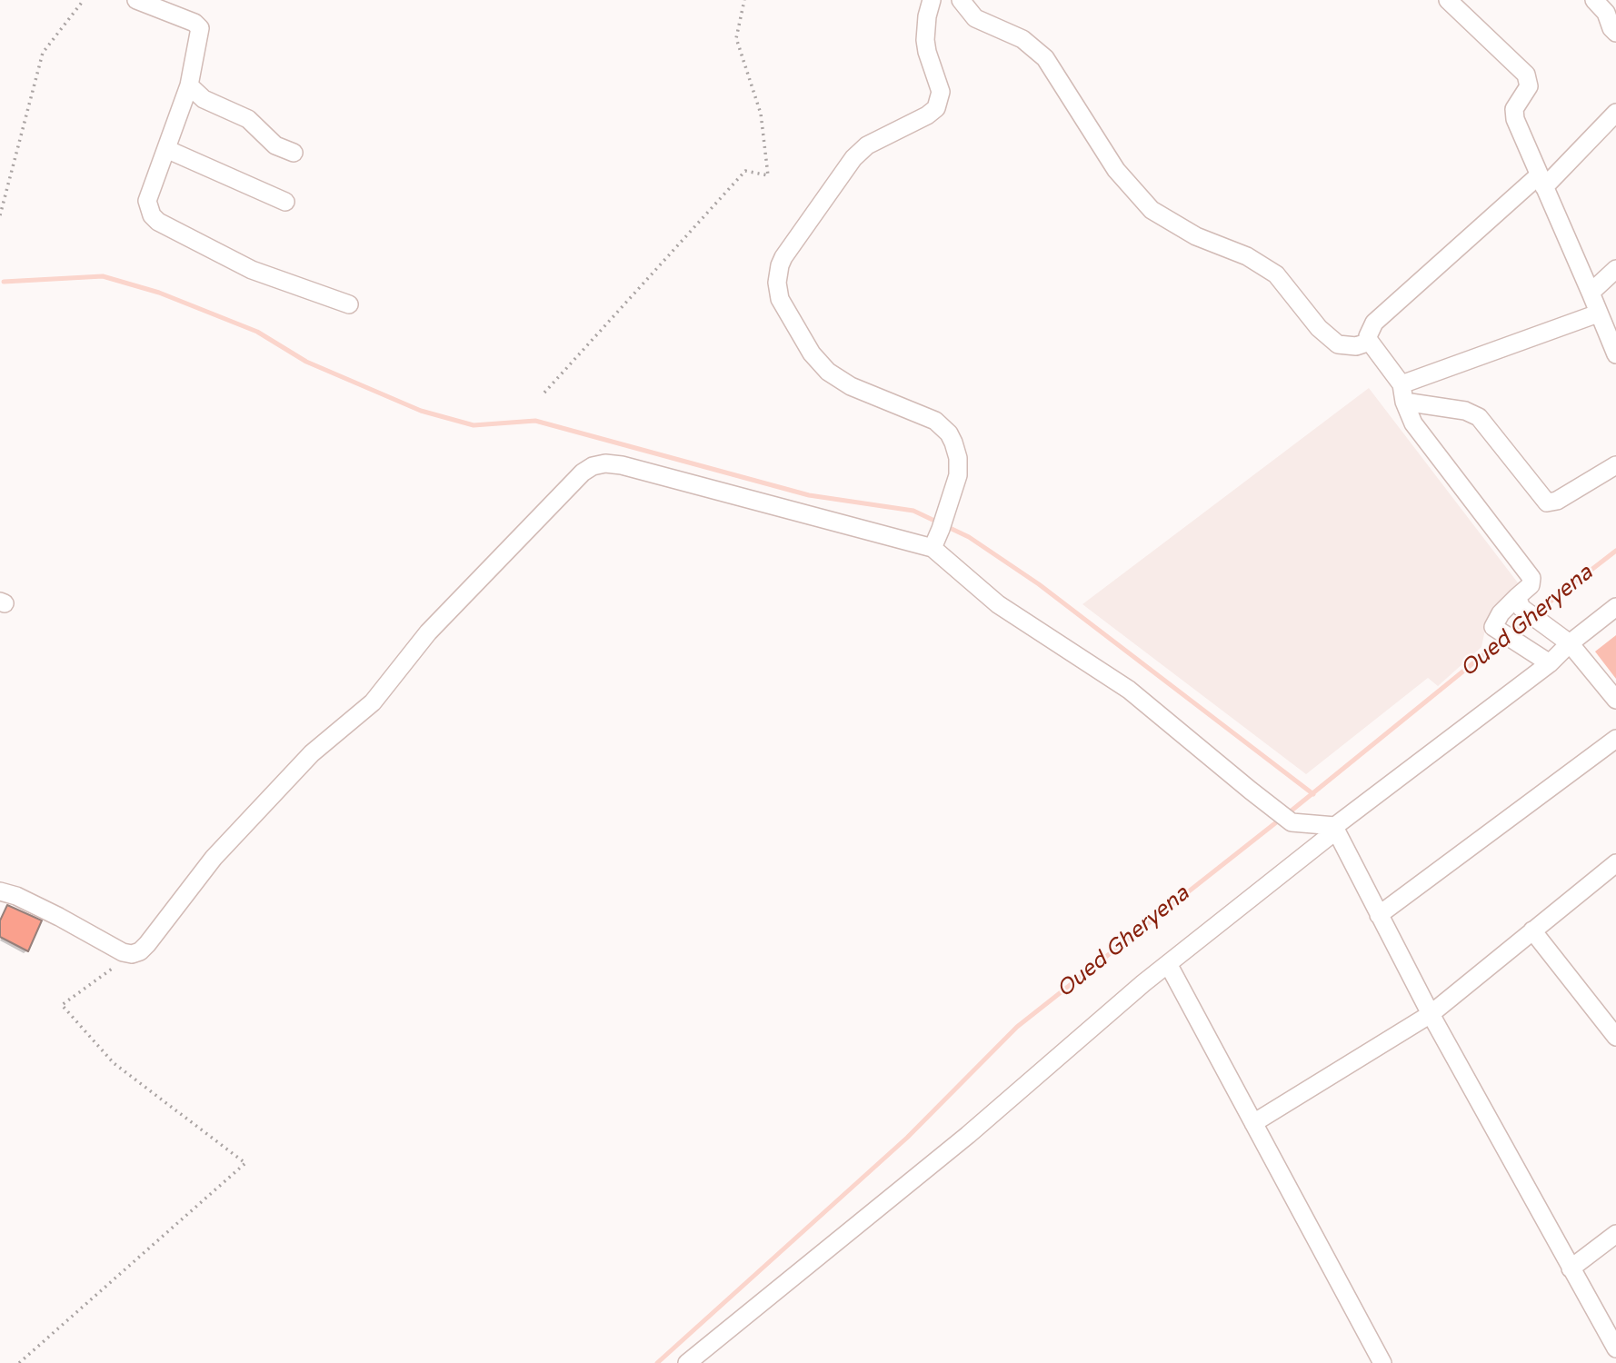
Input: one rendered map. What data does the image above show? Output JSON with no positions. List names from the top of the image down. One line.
{"water":["Oued Gheryena"]}
